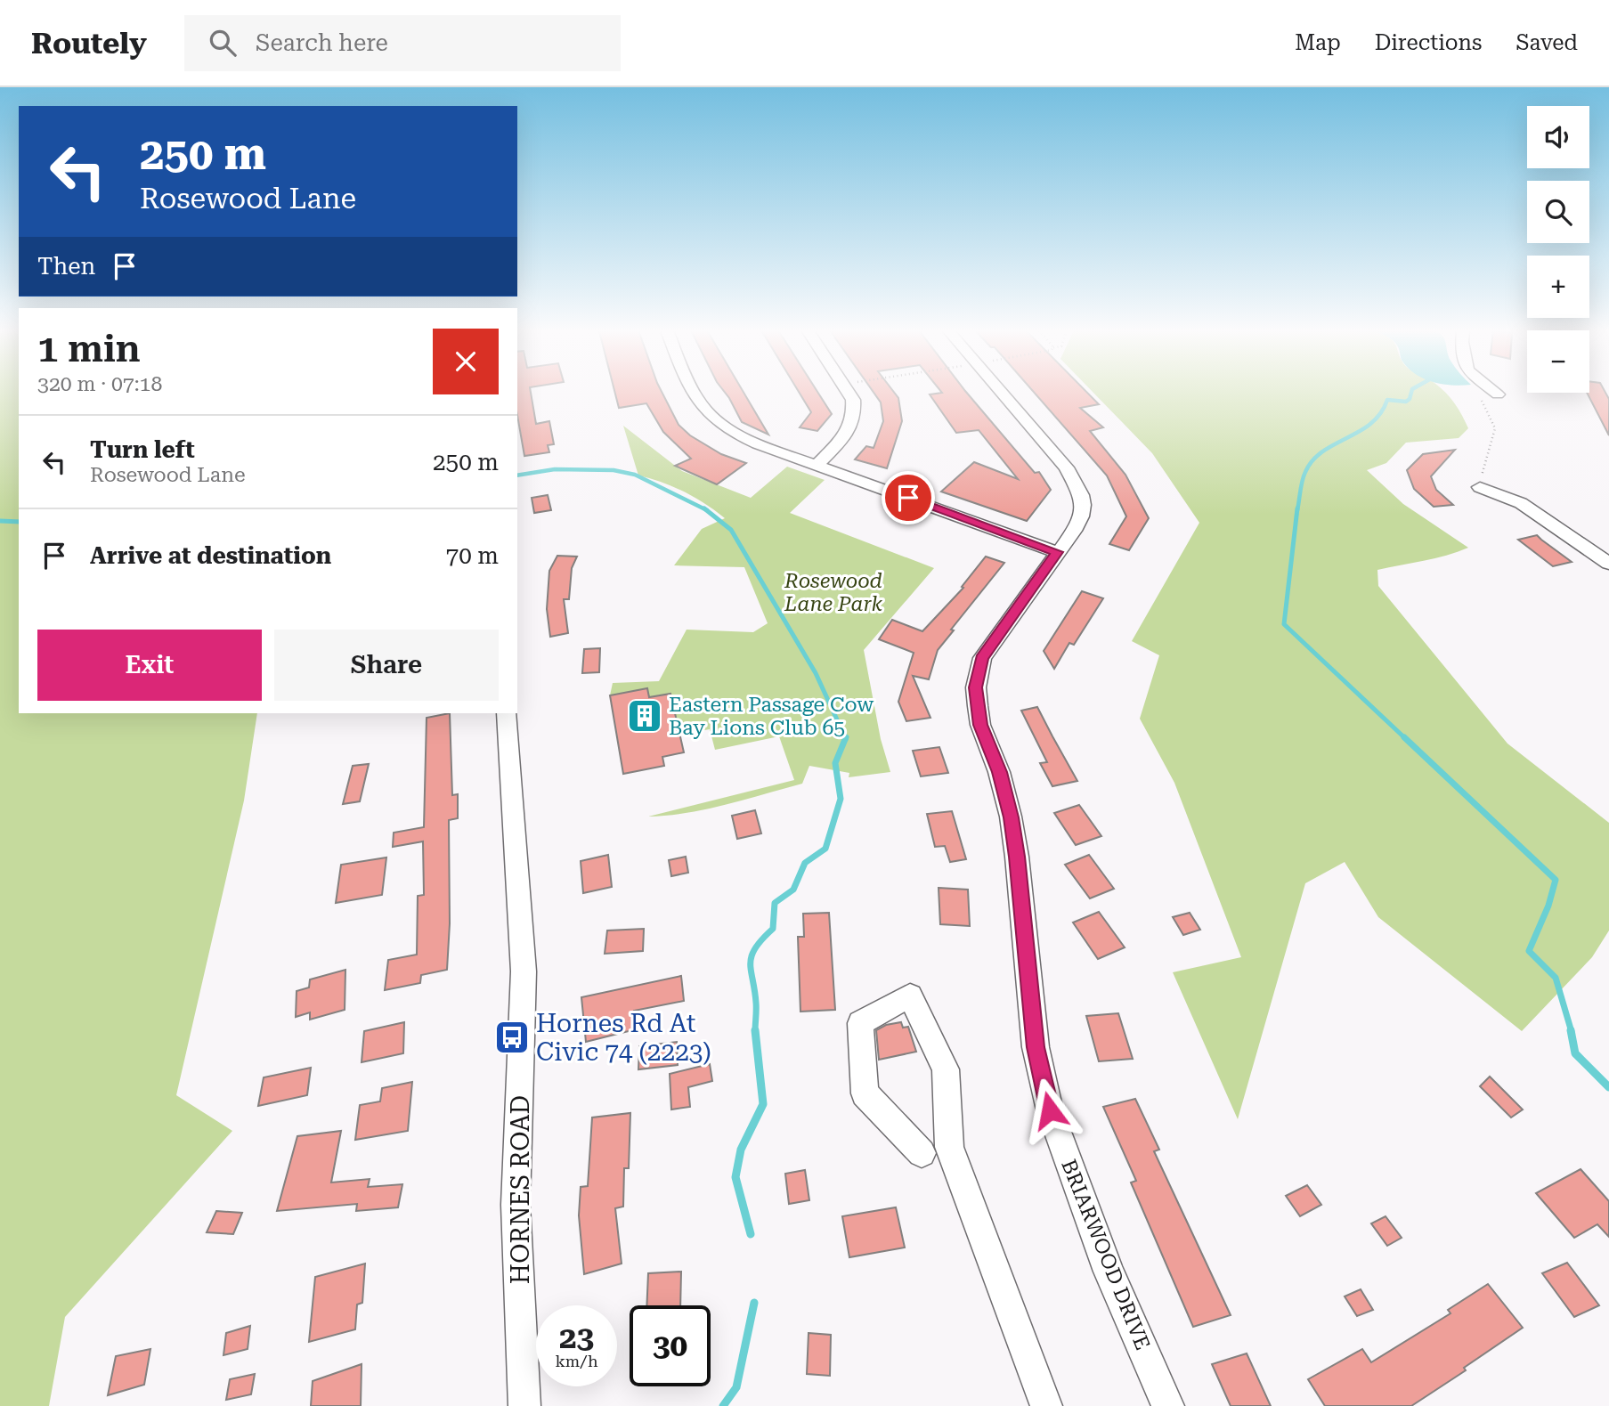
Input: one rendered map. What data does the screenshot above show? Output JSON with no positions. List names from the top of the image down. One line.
{"streets":{"street":["HORNES ROAD","BRIARWOOD DRIVE"]},"parks":["Rosewood Lane Park"],"places":{"building":["Eastern Passage Cow Bay Lions Club 65"],"bus stop":["Hornes Rd At Civic 74 (2223)"]},"page":{"header":"Routely","search":"Search here","nav":["Map","Directions","Saved"],"map_buttons":["+","−"],"turn":["250 m","Rosewood Lane"],"then":"Then","heading":["1 min","320 m · 07:18"],"list":[{"name":"Turn left","note":"Rosewood Lane","value":"250 m"},{"name":"Arrive at destination","value":"70 m"}],"buttons":["Exit","Share"],"speed":"23 km/h","limit":"30"}}
